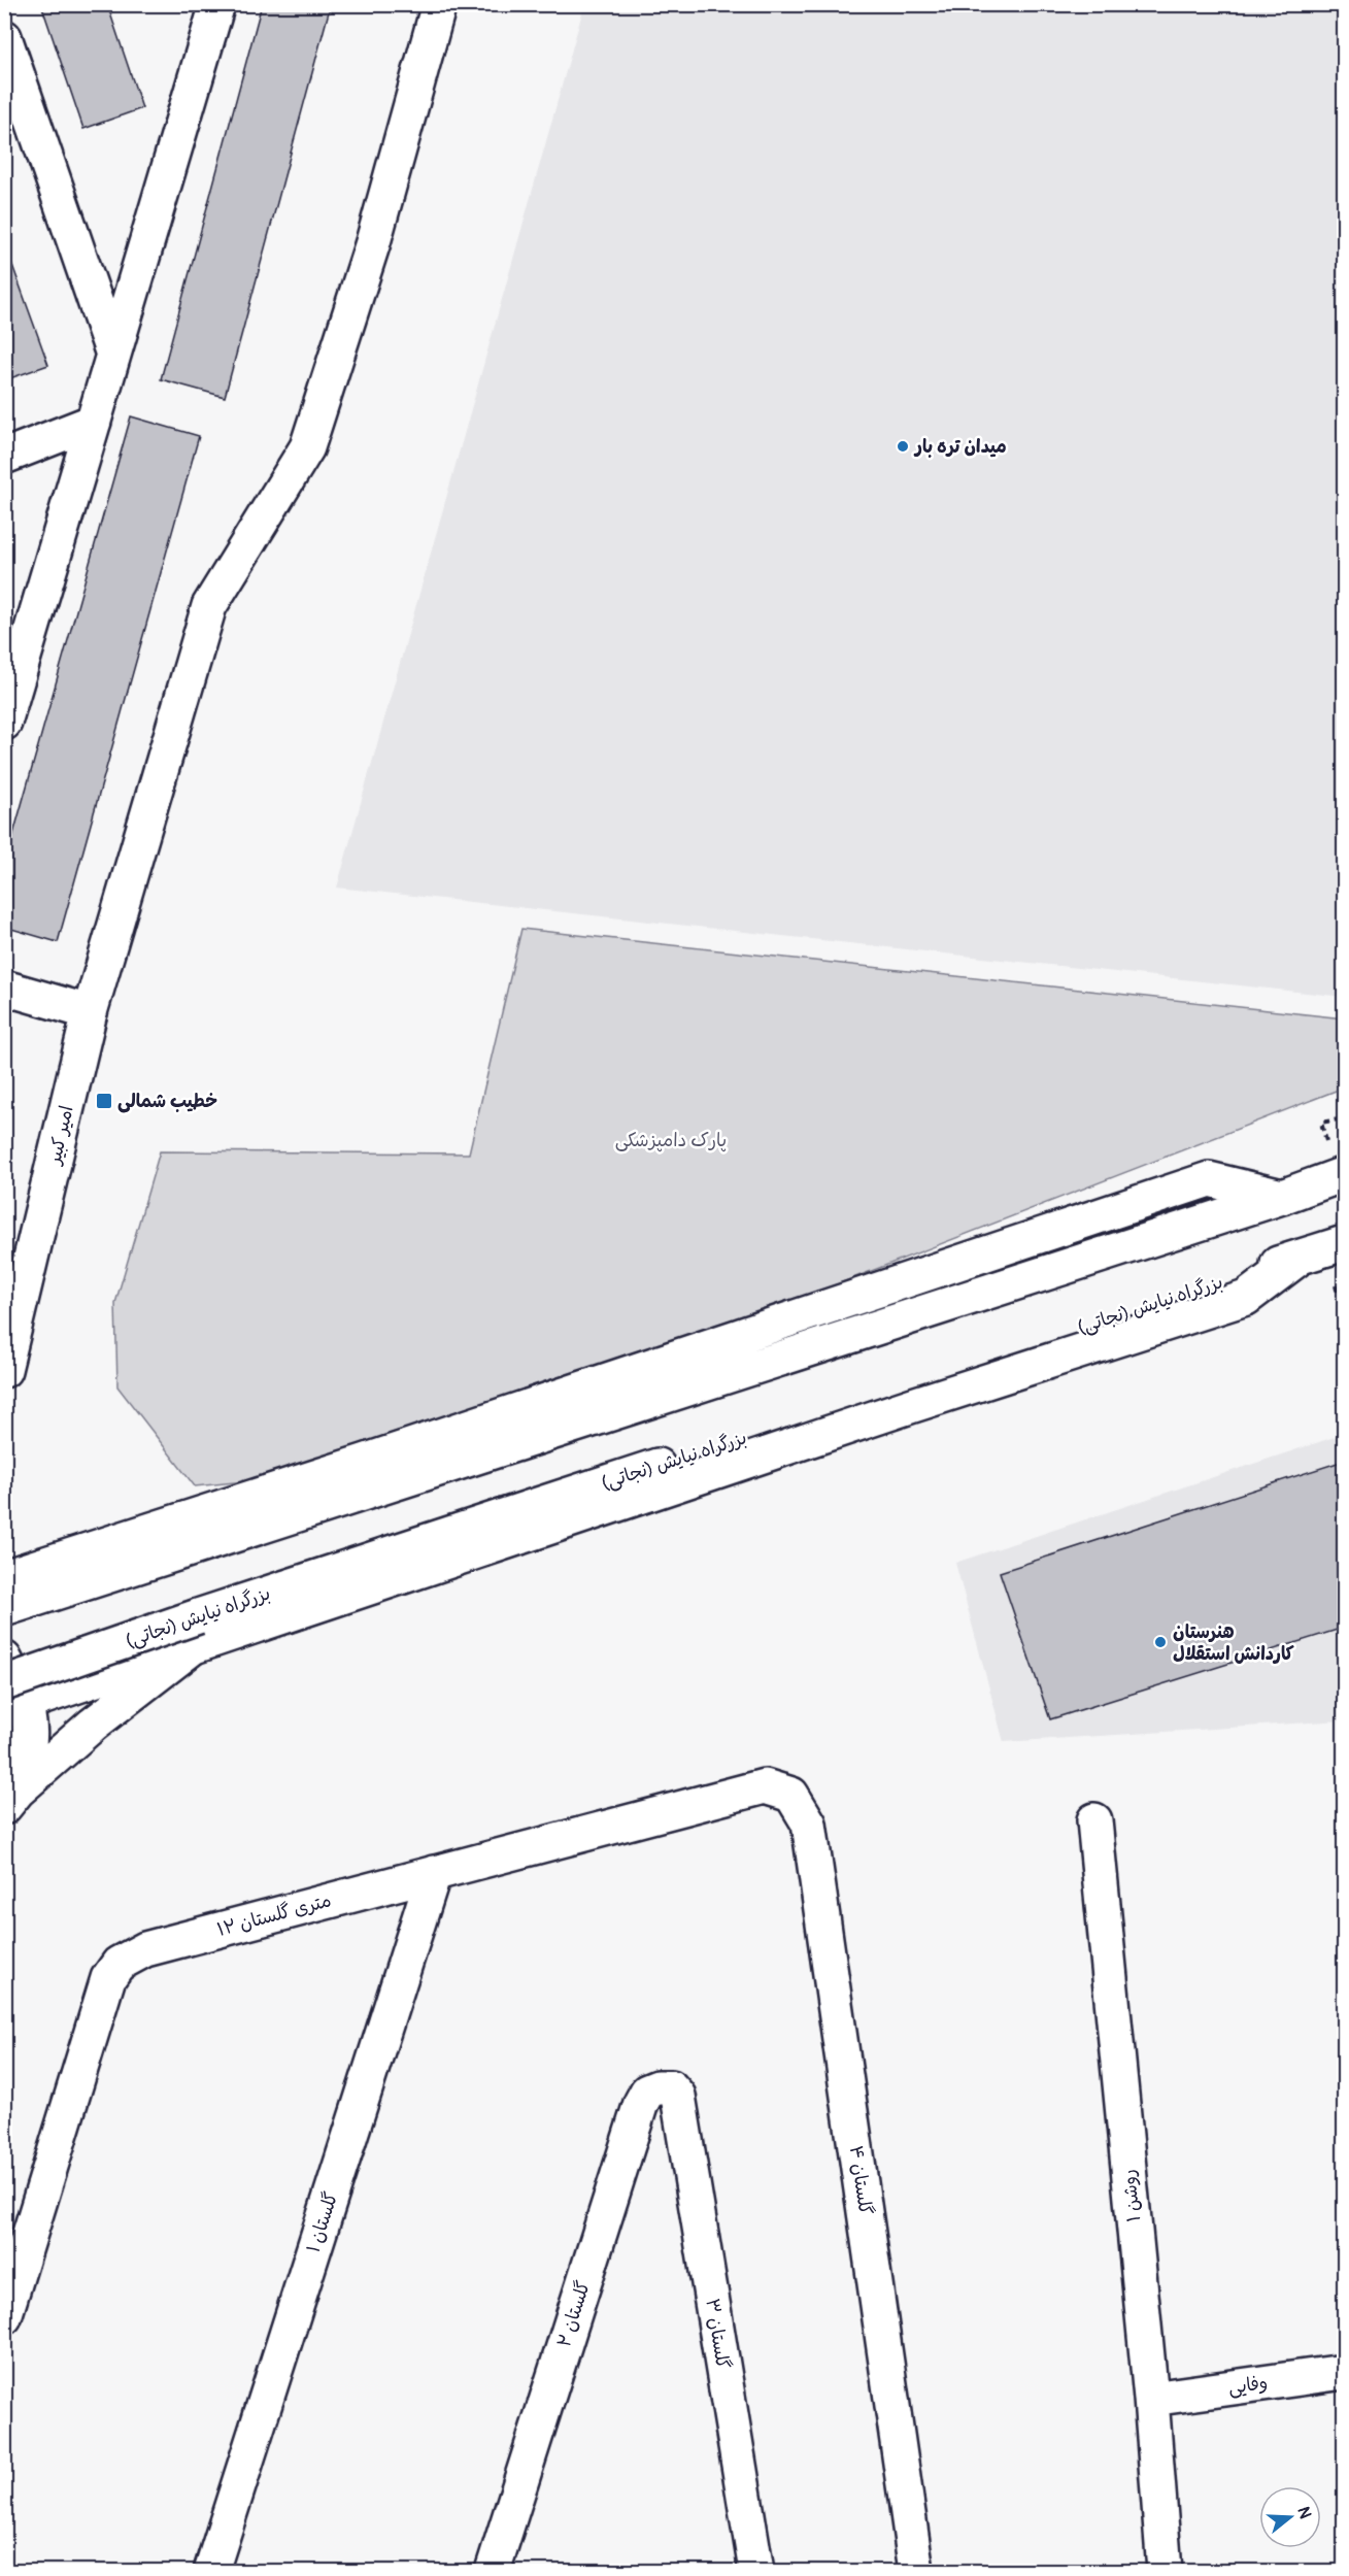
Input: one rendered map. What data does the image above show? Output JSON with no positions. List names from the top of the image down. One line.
{"streets":{"main road":["امیر کبیر","بزرگراه نیایش (نجاتی)","۱۲ متری گلستان","گلستان ۴","روشن ۱","گلستان ۱","گلستان ۲","گلستان ۳","وفایی"]},"crossings":[["۱۲ متری گلستان","گلستان ۴"],["۱۲ متری گلستان","گلستان ۱"],["روشن ۱","وفایی"],["گلستان ۲","گلستان ۳"]],"parks":["پارک دامپزشکی"],"places":{"other":["میدان تره بار","هنرستان کاردانش استقلال"],"transit":["خطیب شمالی"]},"north":"right"}
